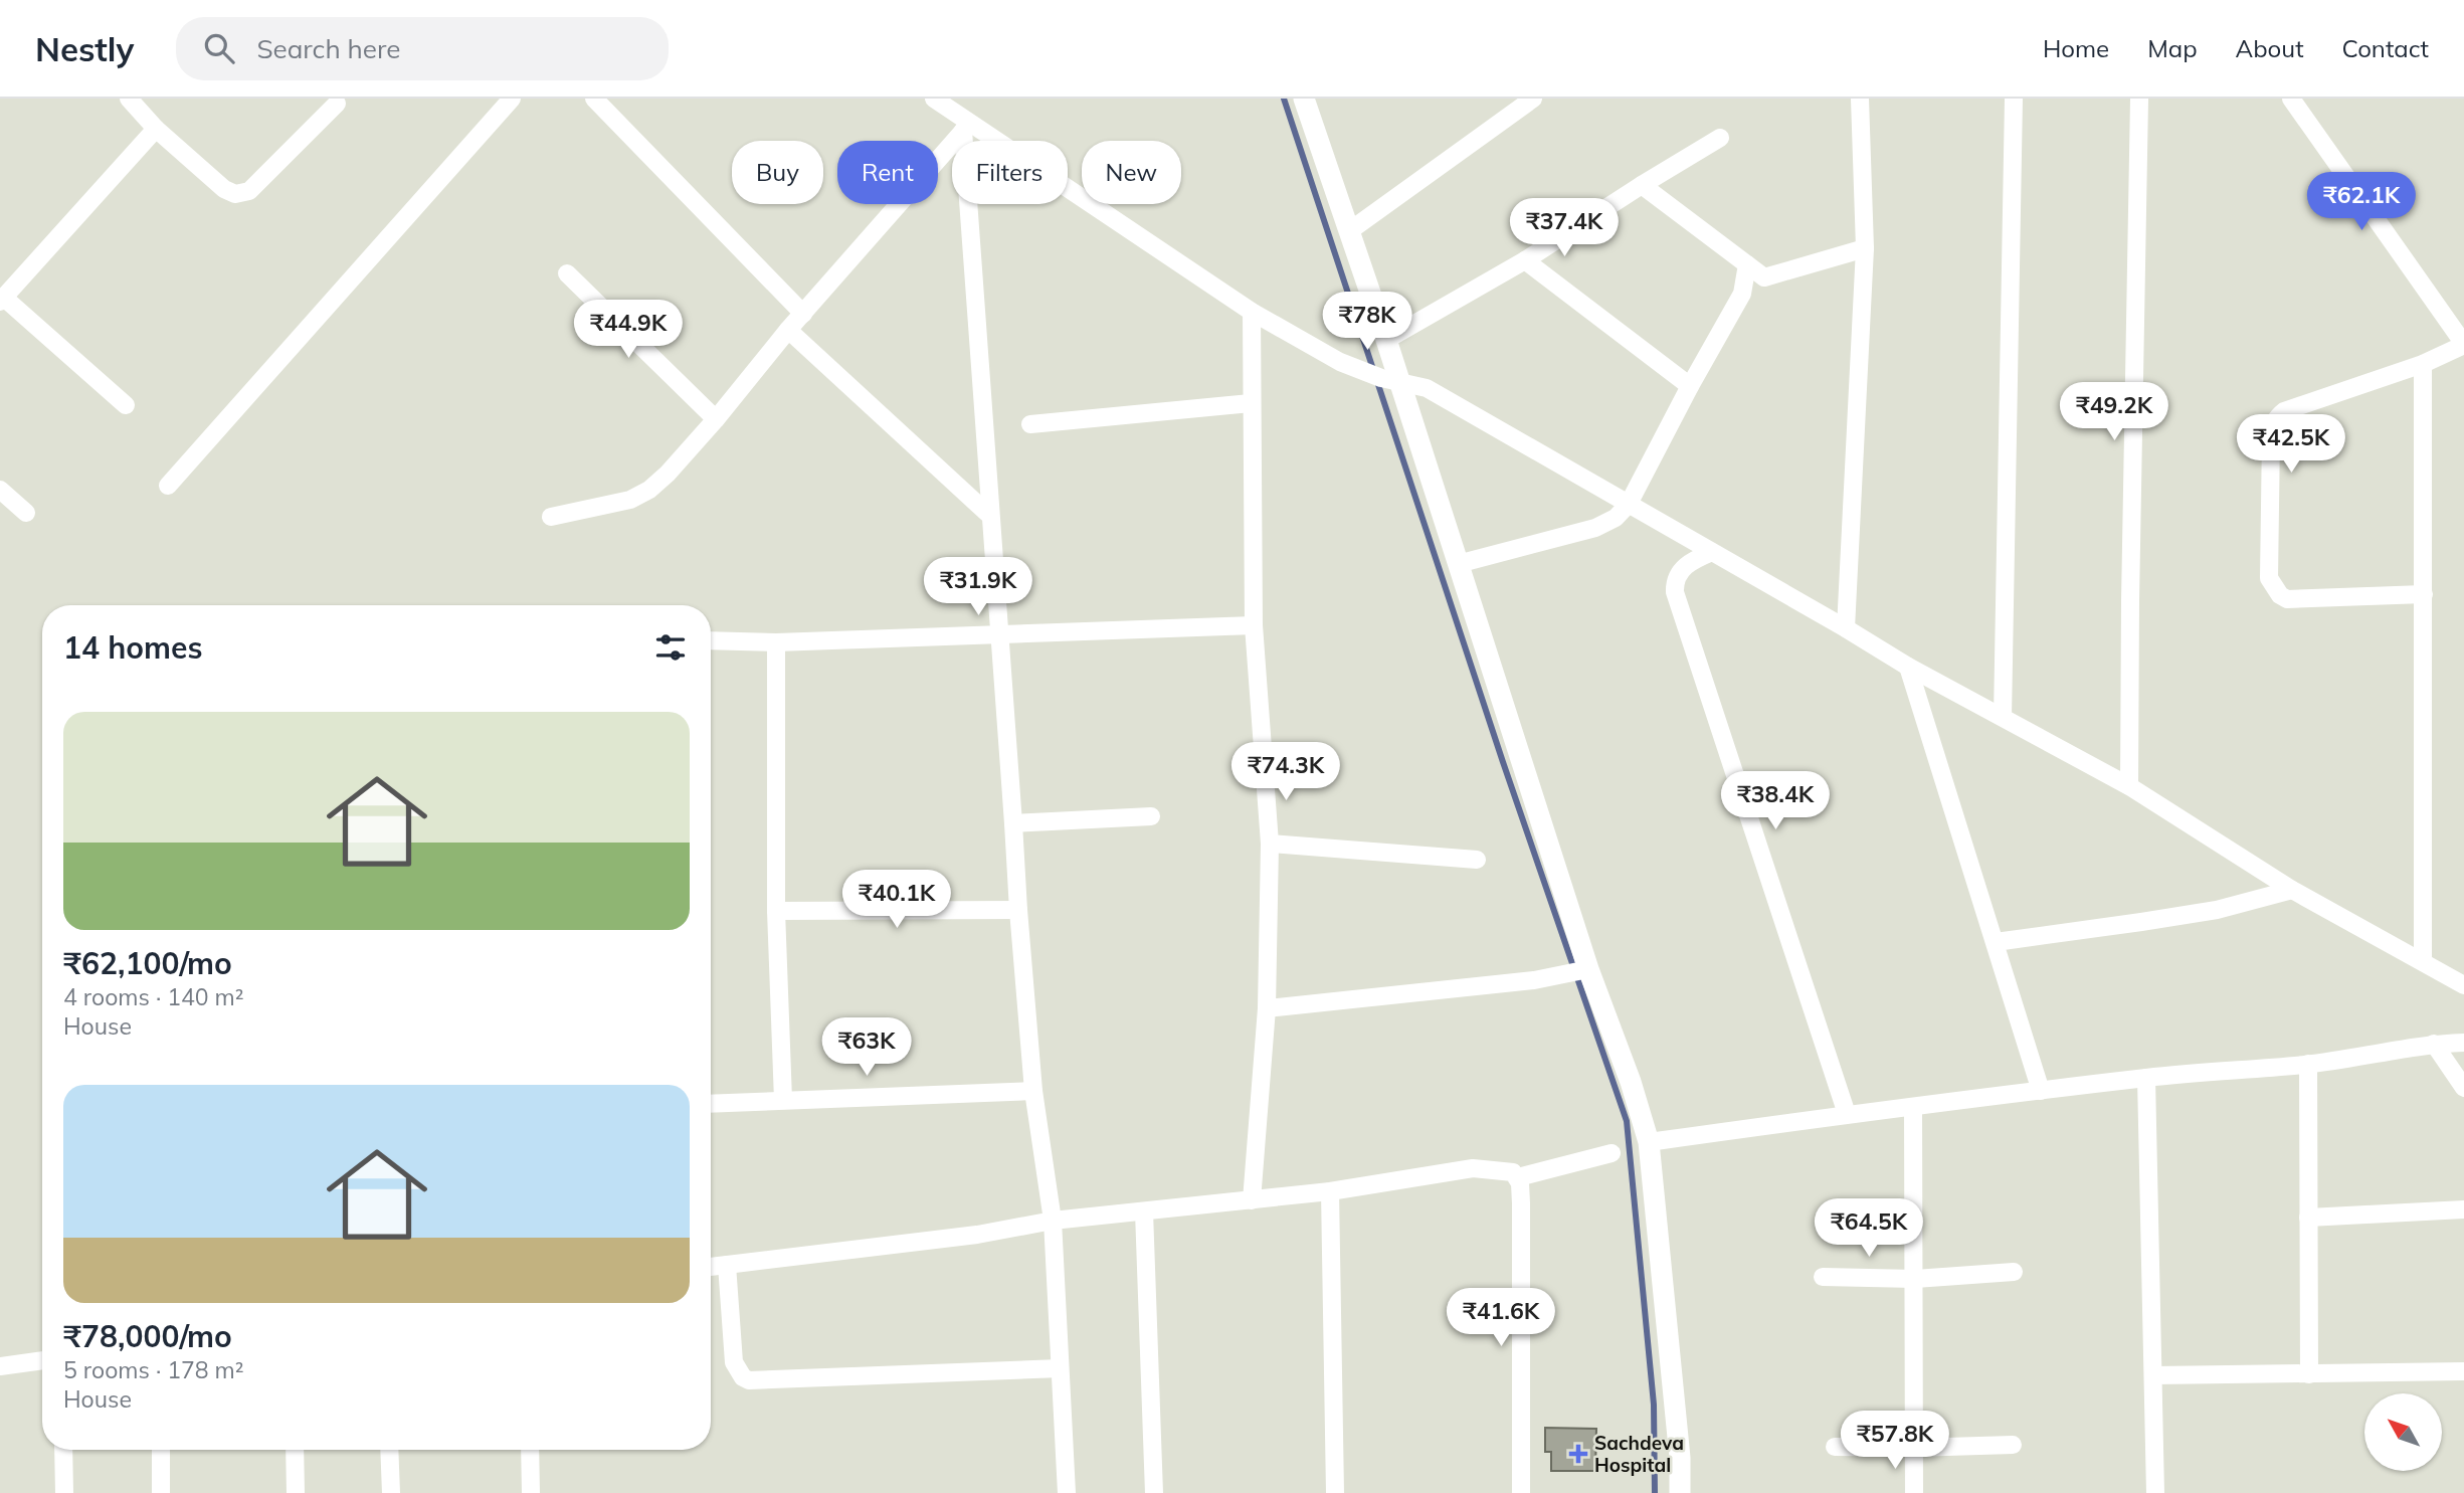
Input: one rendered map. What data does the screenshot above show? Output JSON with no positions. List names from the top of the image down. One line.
{"places":{"health":["Sachdeva Hospital"]},"north":"top left","page":{"header":"Nestly","search":"Search here","nav":["Home","Map","About","Contact"],"chip":["Buy","Rent","Filters","New"],"price":["₹62.1K","₹37.4K","₹78K","₹44.9K","₹49.2K","₹42.5K","₹31.9K","₹74.3K","₹38.4K","₹40.1K","₹63K","₹64.5K","₹41.6K","₹57.8K"],"heading":"14 homes","list":[{"name":"₹62,100/mo","note":"4 rooms · 140 m² · House"},{"name":"₹78,000/mo","note":"5 rooms · 178 m² · House"}]}}
